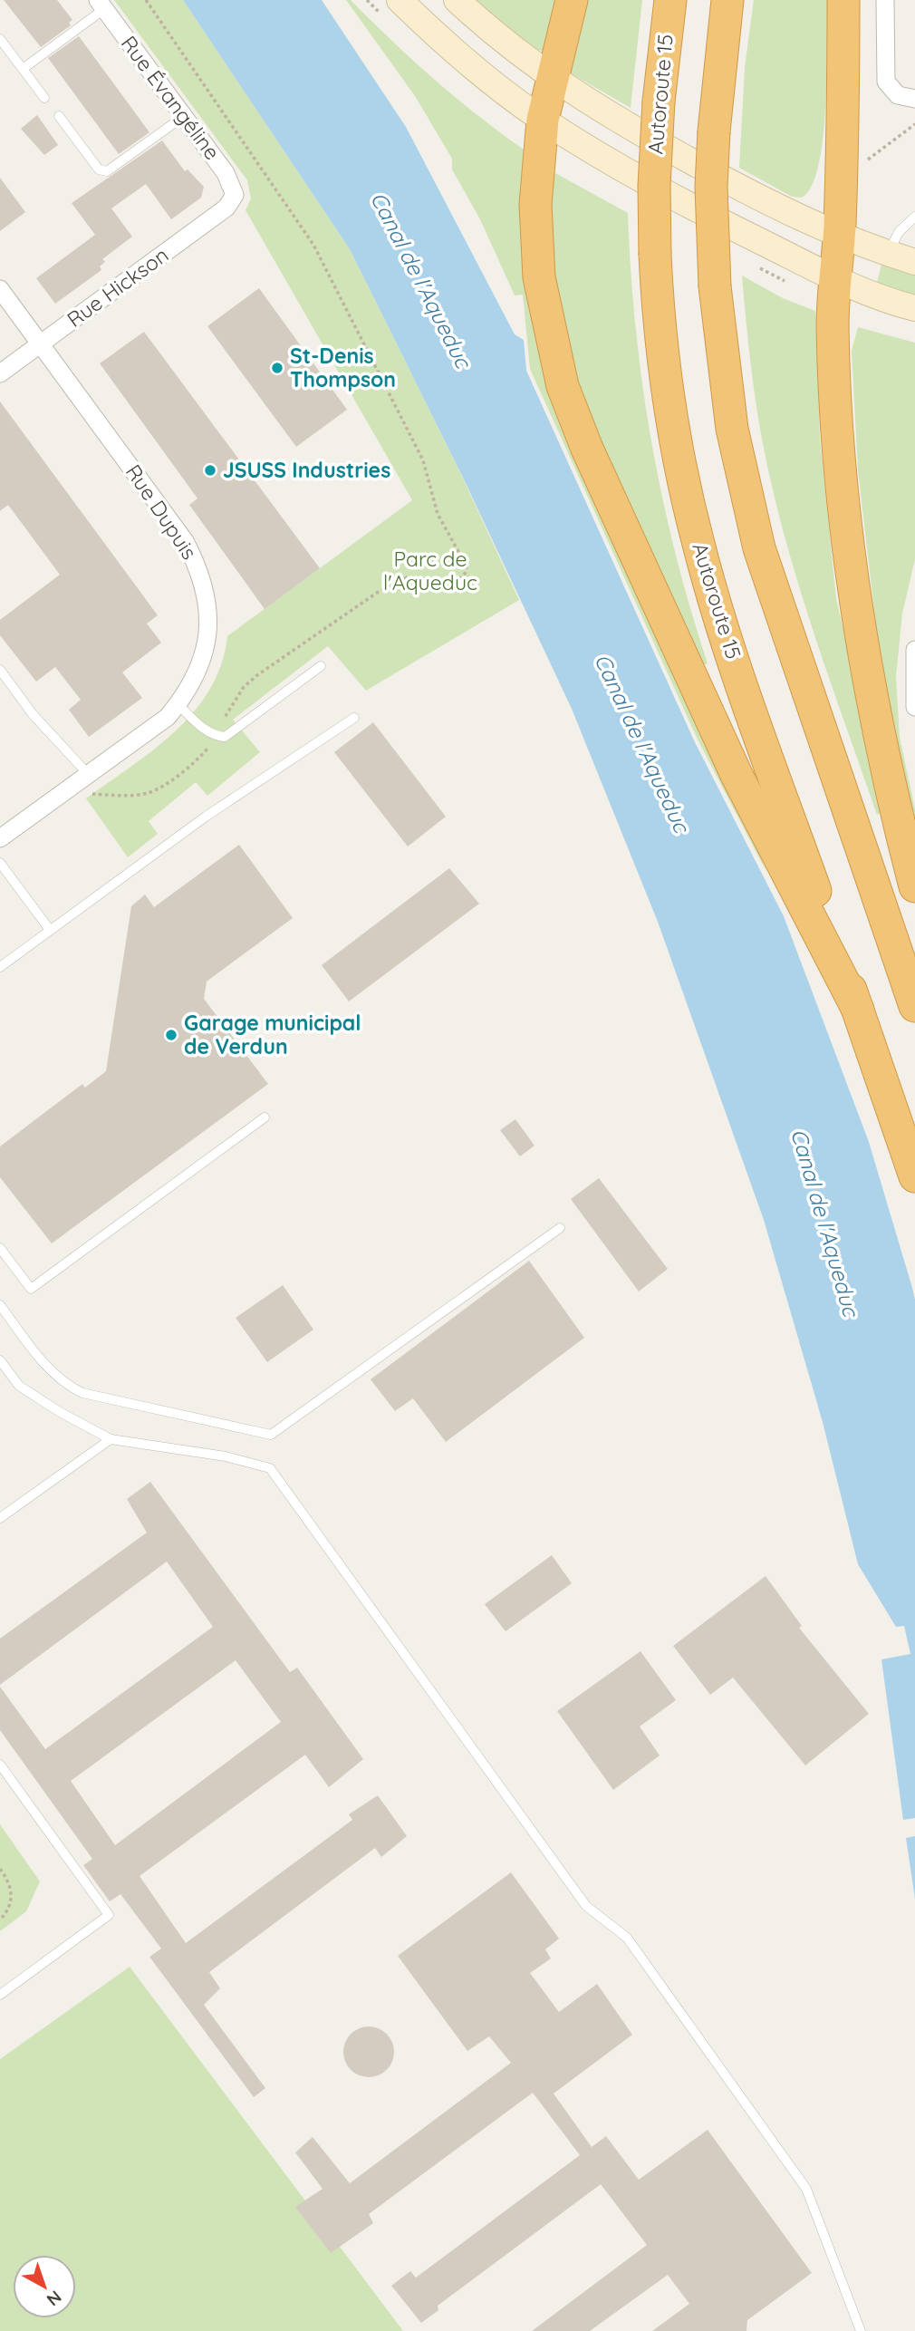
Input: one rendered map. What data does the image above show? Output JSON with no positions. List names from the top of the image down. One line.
{"streets":{"highway":["Autoroute 15"],"street":["Rue Évangéline","Rue Hickson","Rue Dupuis"]},"crossings":[["Rue Évangéline","Rue Hickson"],["Rue Hickson","Rue Dupuis"]],"water":["Canal de l'Aqueduc"],"parks":["Parc de l'Aqueduc"],"places":["St-Denis Thompson","JSUSS Industries","Garage municipal de Verdun"],"north":"bottom right"}
